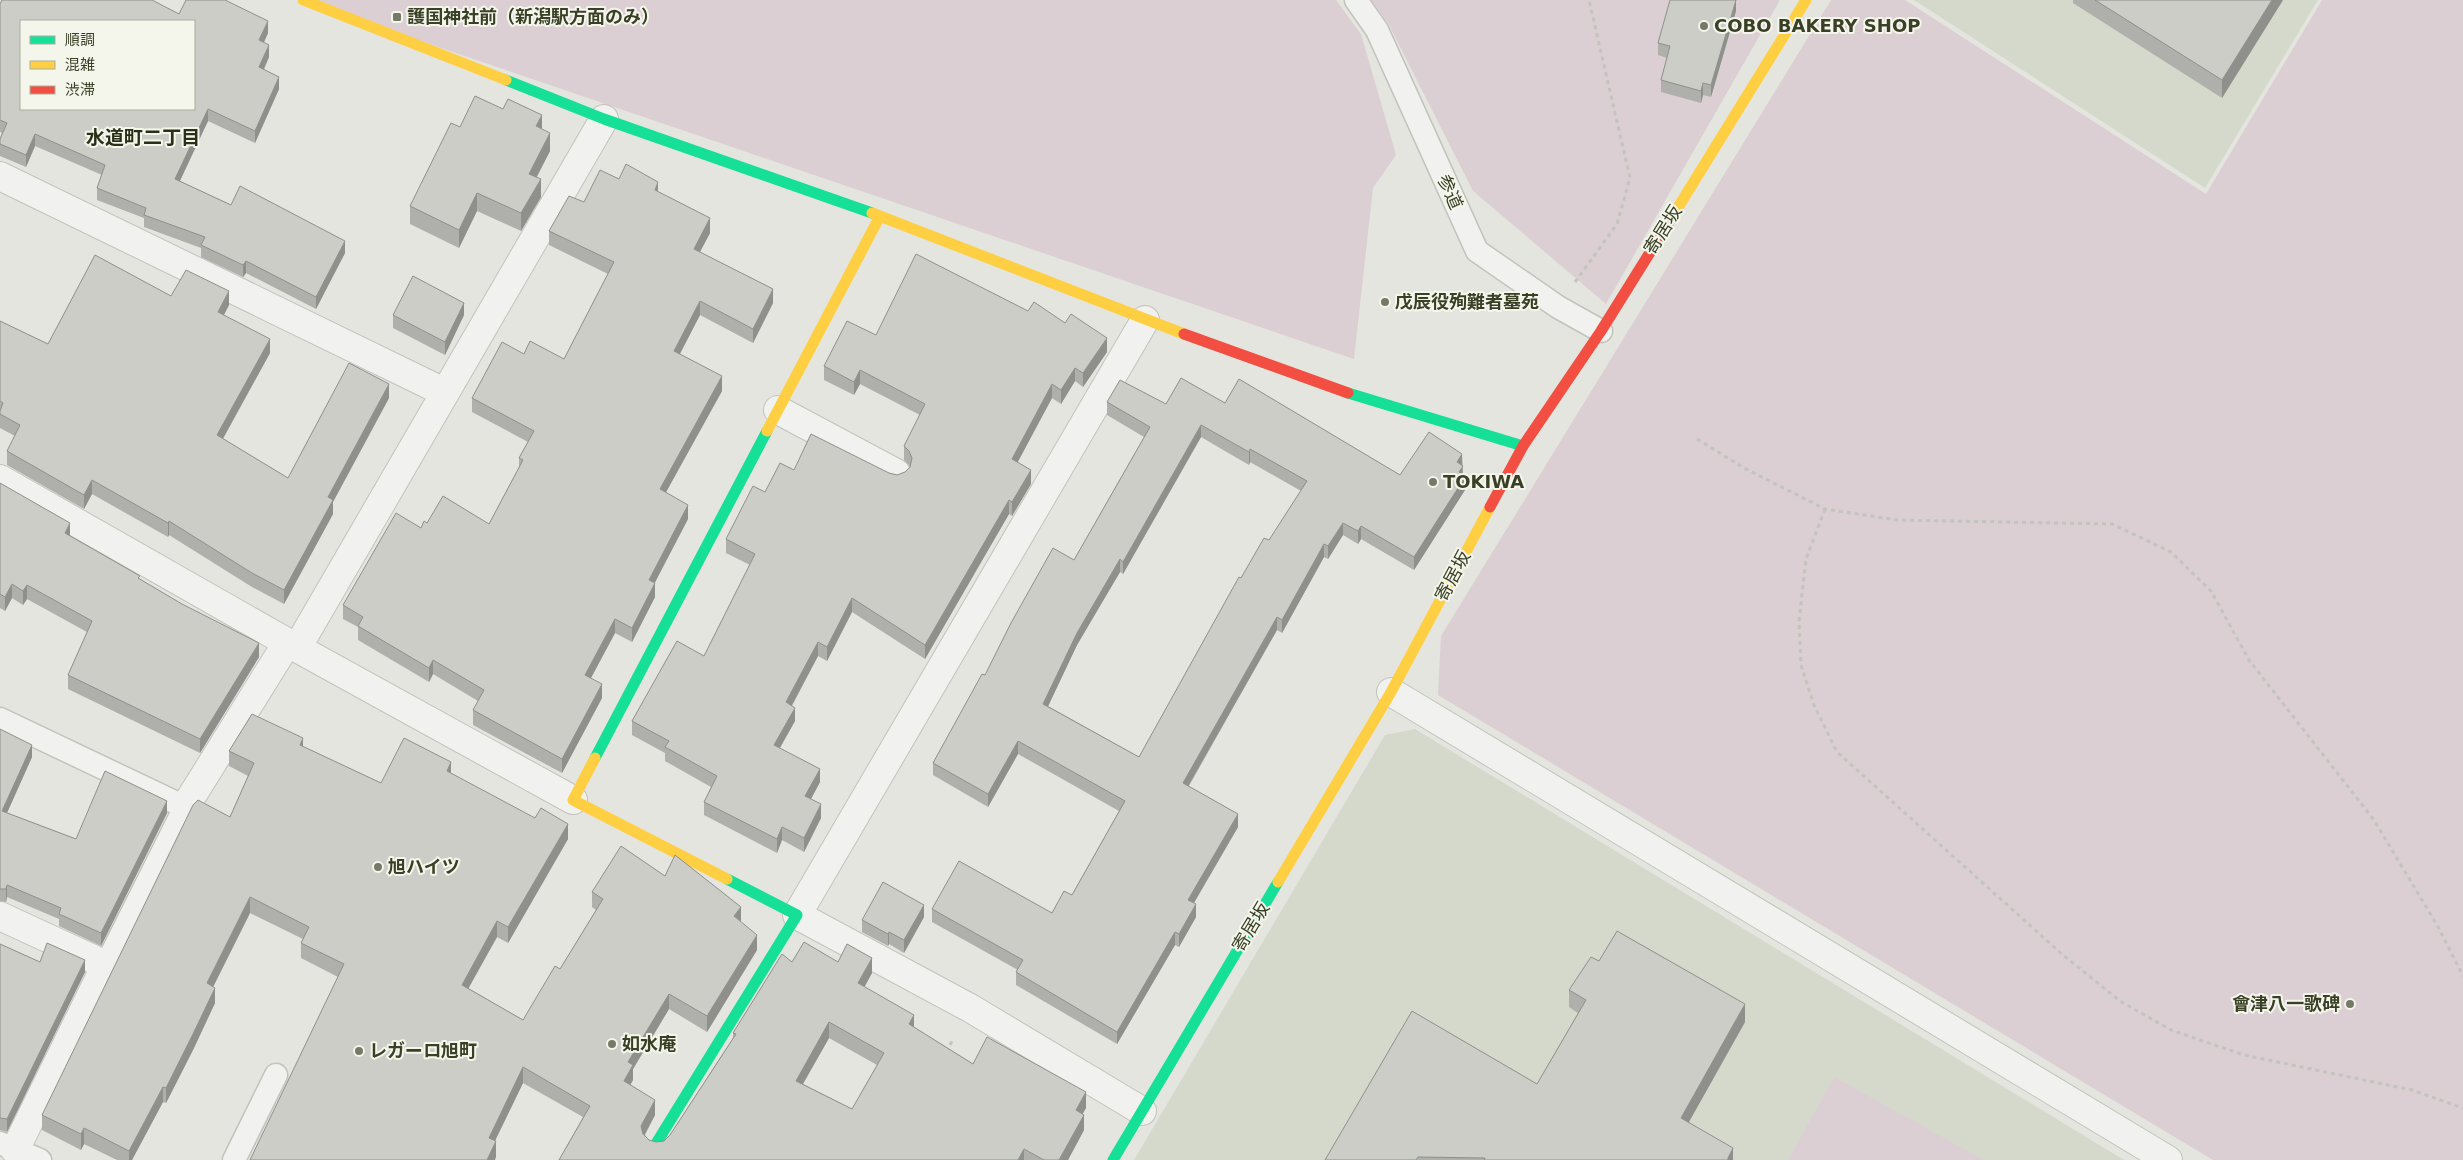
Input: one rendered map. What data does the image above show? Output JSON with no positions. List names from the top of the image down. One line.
{"streets":{"street":["寄居坂"],"lane":["参道"]},"crossings":[["参道","寄居坂"]],"districts":["水道町二丁目"],"places":{"transit":["護国神社前（新潟駅方面のみ）"],"other":["COBO BAKERY SHOP","戊辰役殉難者墓苑","TOKIWA","旭ハイツ","會津八一歌碑","如水庵","レガーロ旭町"]},"legend":["順調","混雑","渋滞"]}
